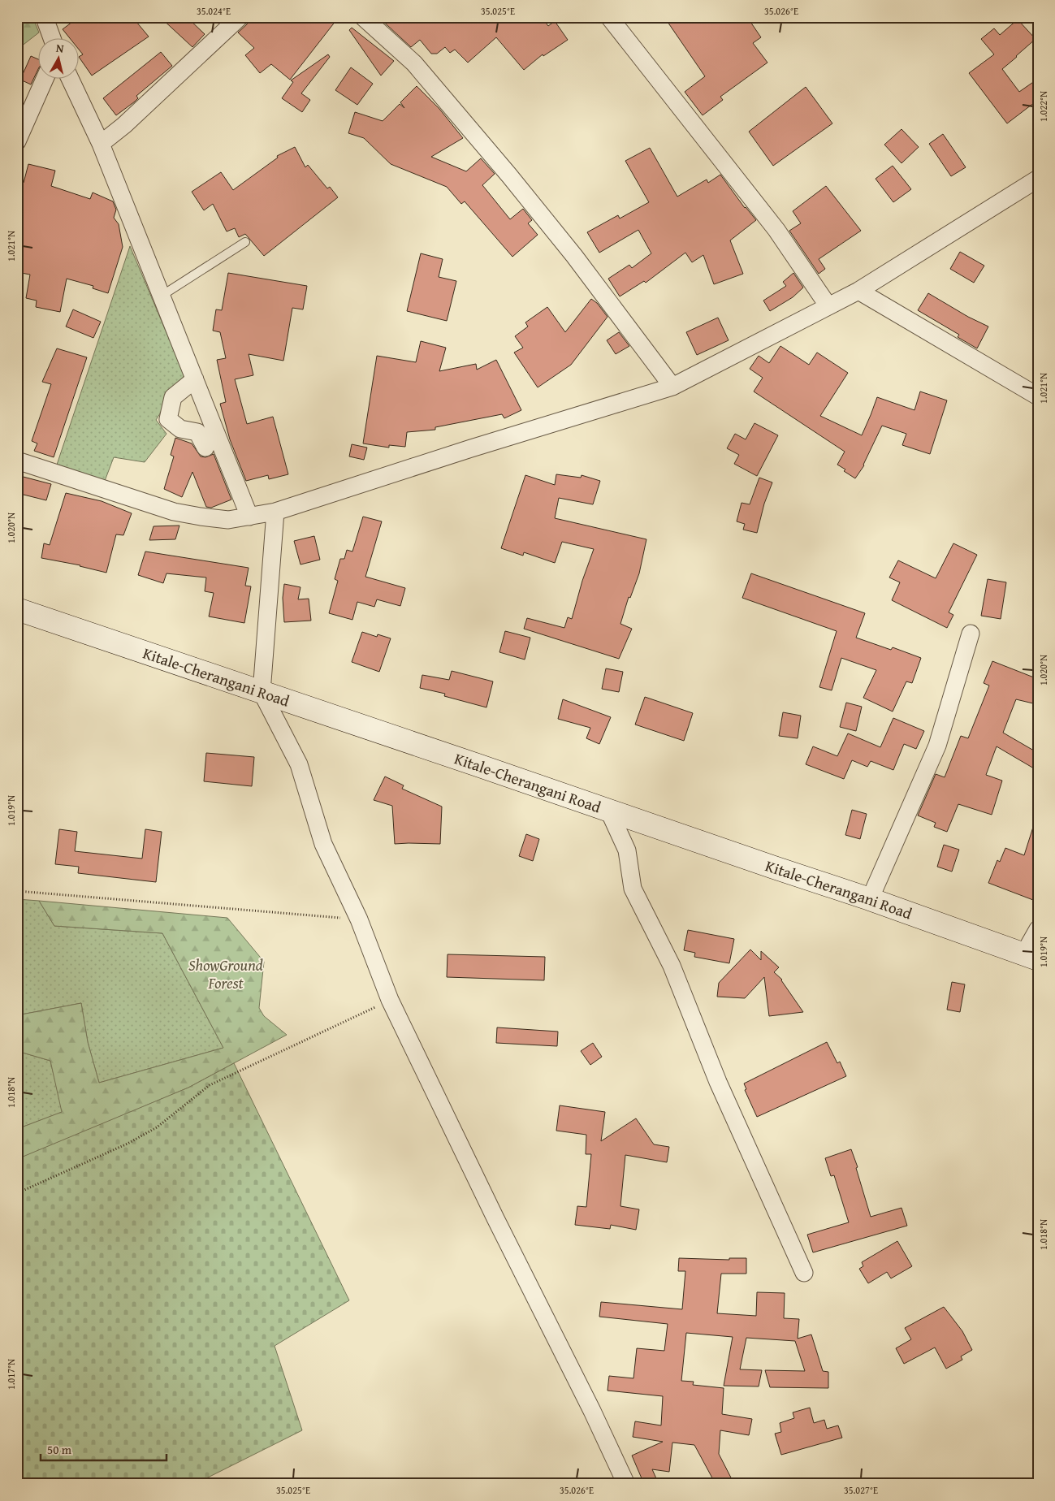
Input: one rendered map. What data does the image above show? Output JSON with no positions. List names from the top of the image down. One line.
{"streets":{"main road":["Kitale-Cherangani Road"]},"parks":["ShowGround Forest"],"scale_bar":"50 m","north":"top","coordinates":["35.024°E","35.025°E","35.026°E","1.022°N","1.021°N","1.020°N","1.019°N","1.018°N","1.017°N","35.027°E"]}
